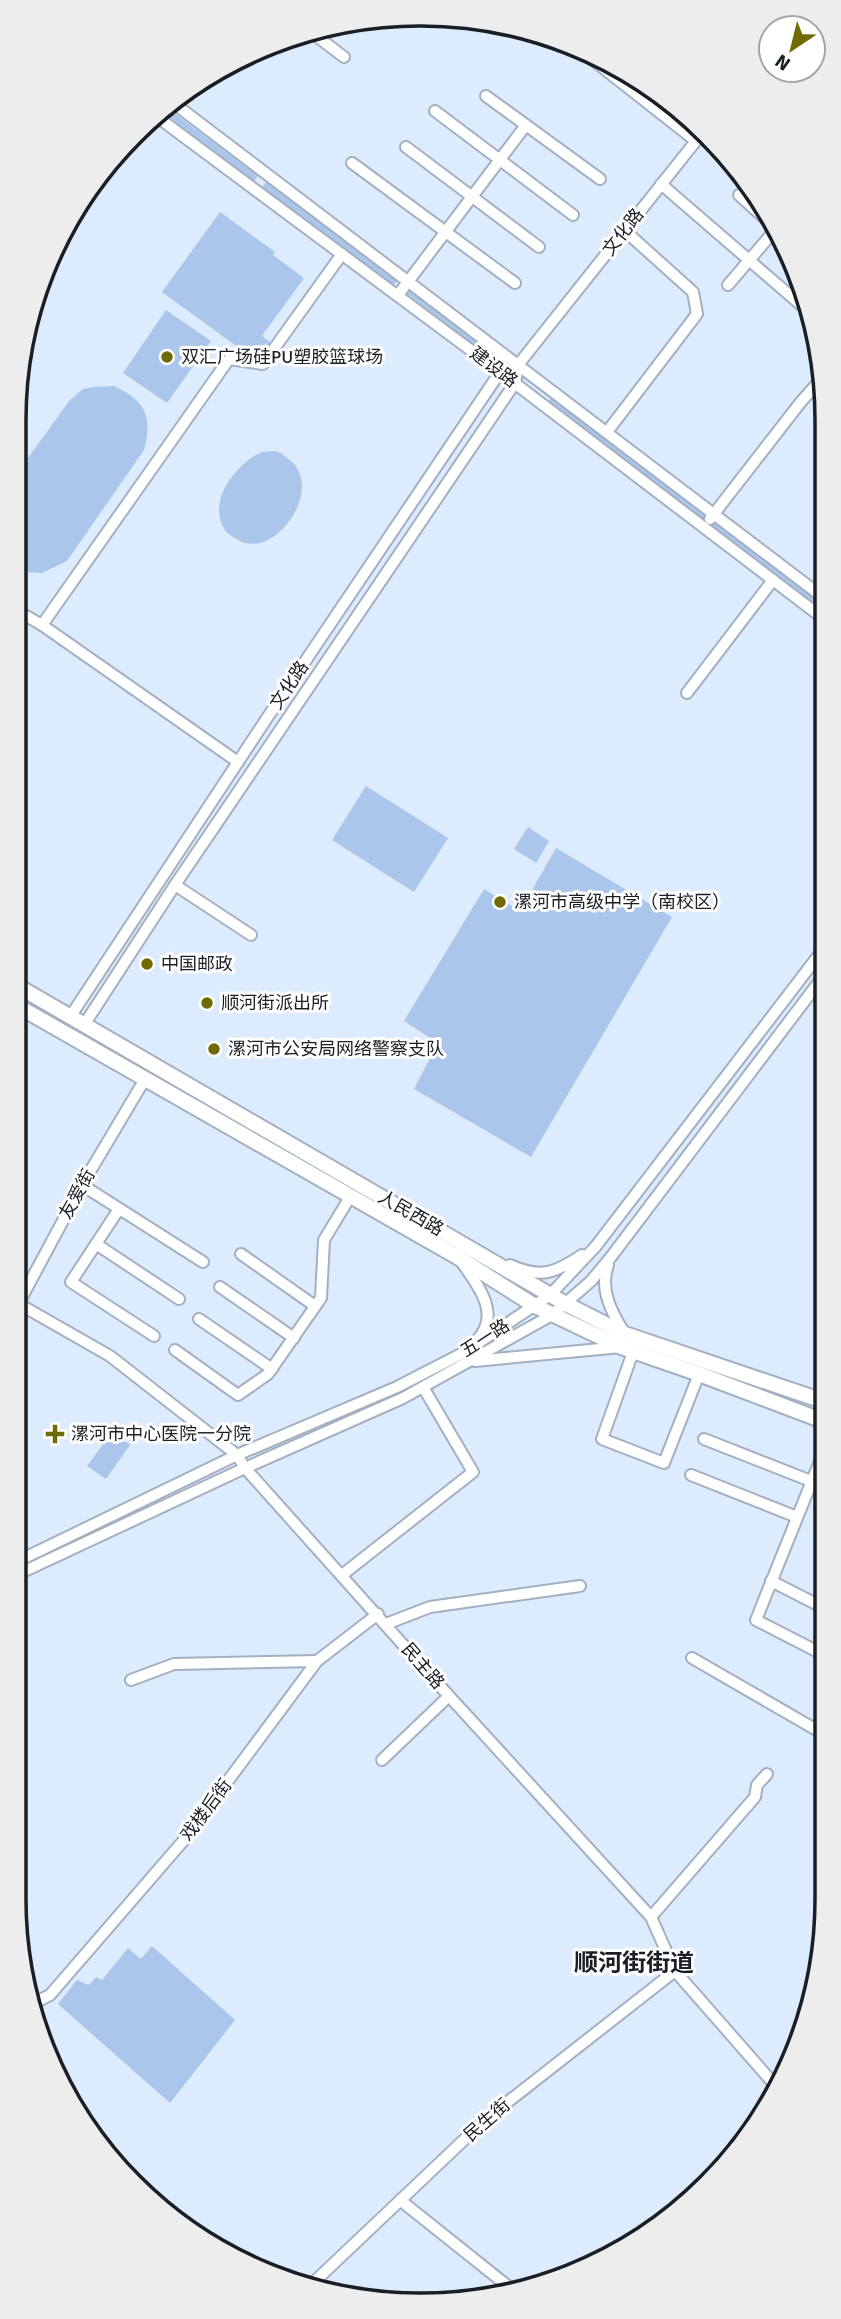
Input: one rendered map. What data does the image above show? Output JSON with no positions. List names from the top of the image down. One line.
{"streets":{"main road":["人民西路"],"street":["文化路","建设路","友爱街","五一路","民主路","戏楼后街","民生街"]},"crossings":[["文化路","建设路"],["文化路","人民西路"],["友爱街","人民西路"],["人民西路","五一路"],["五一路","民主路"],["民主路","戏楼后街"],["民主路","民生街"]],"districts":["顺河街街道"],"places":{"other":["双汇广场硅PU塑胶篮球场","漯河市高级中学（南校区）","中国邮政","顺河街派出所","漯河市公安局网络警察支队"],"health":["漯河市中心医院一分院"]},"north":"bottom left"}
